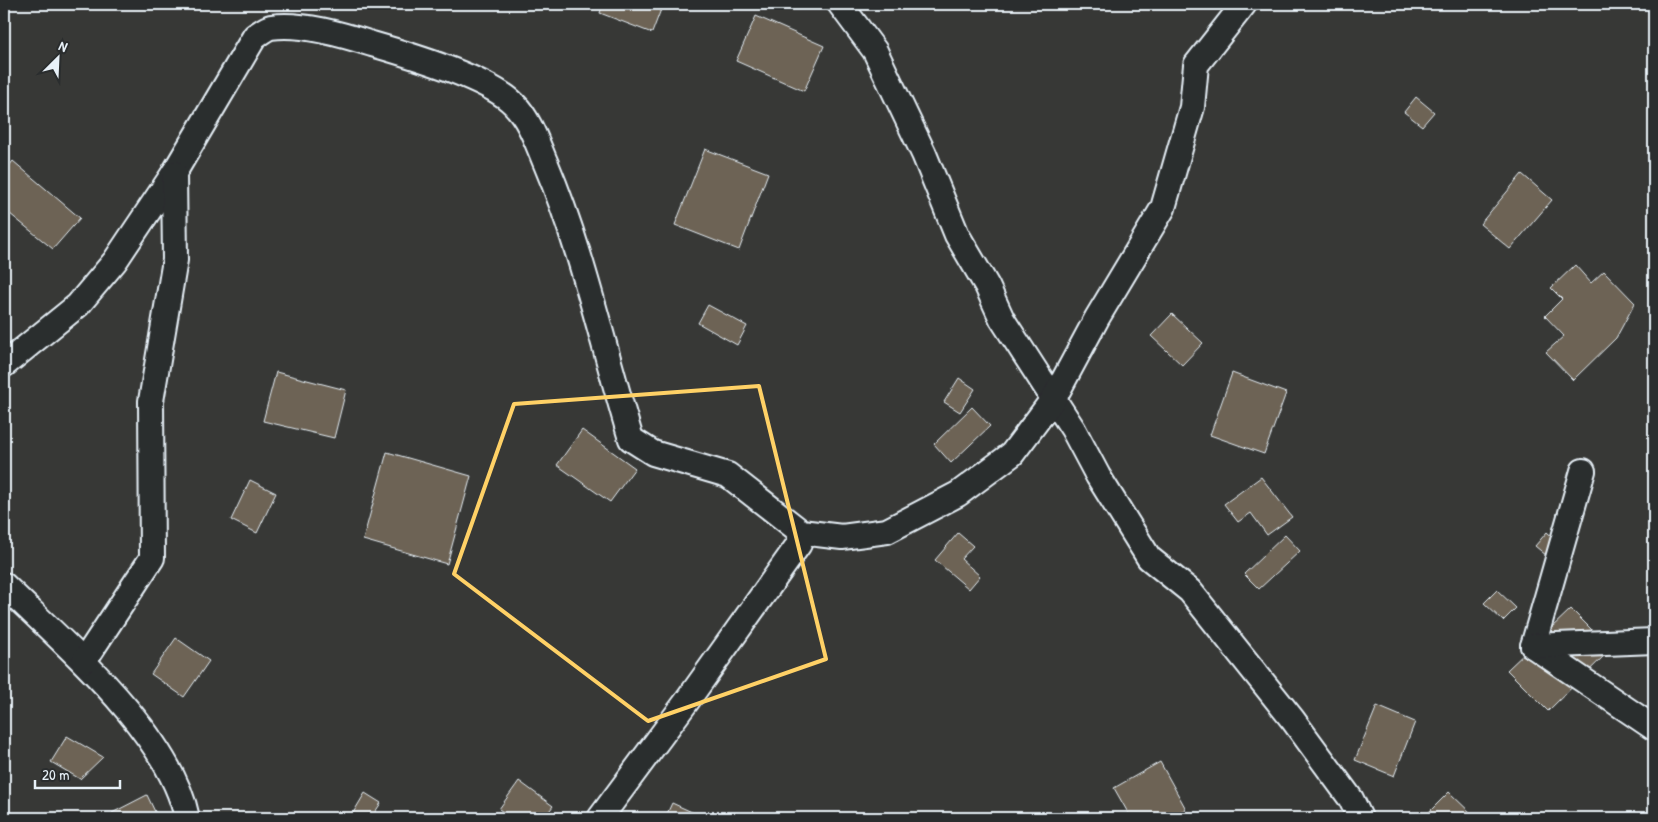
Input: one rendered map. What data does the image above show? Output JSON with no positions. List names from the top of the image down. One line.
{"scale_bar":"20 m","north":"top right"}
